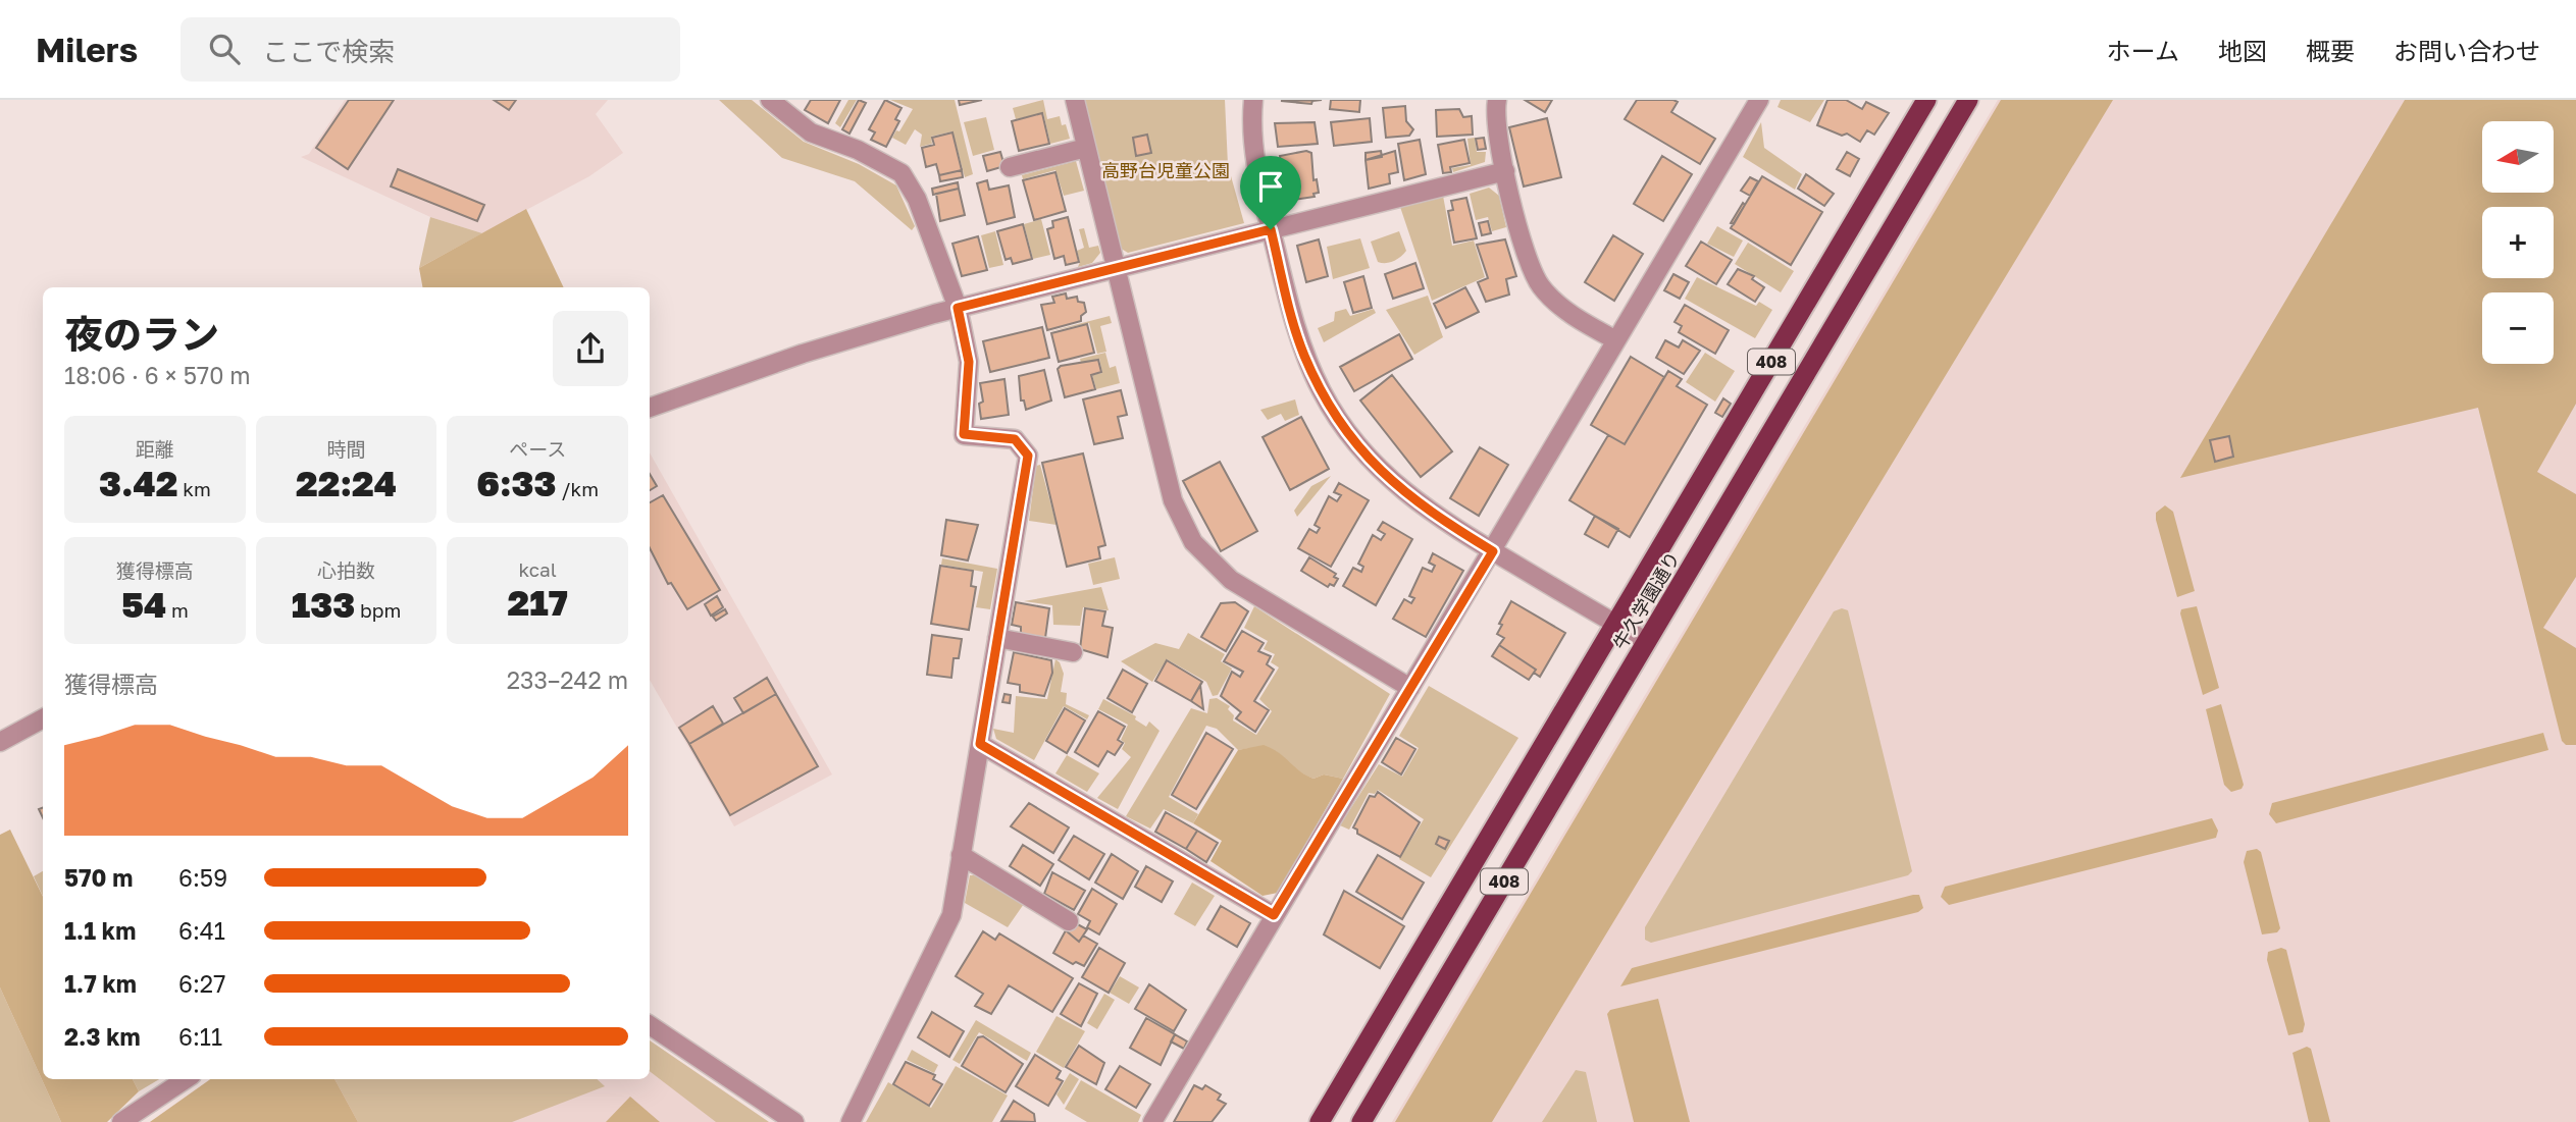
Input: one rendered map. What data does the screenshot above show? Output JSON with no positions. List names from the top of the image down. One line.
{"streets":{"highway":["408","牛久学園通り"]},"parks":["高野台児童公園"],"north":"left","page":{"header":"Milers","search":"ここで検索","nav":["ホーム","地図","概要","お問い合わせ"],"map_buttons":["+","−"],"heading":["夜のラン","18:06 · 6 × 570 m"],"stats":[["距離","3.42 km"],["時間","22:24"],["ペース","6:33 /km"],["獲得標高","54 m"],["心拍数","133 bpm"],["kcal","217"]],"chart":["獲得標高","233–242 m"],"list":[{"name":"570 m","note":"6:59"},{"name":"1.1 km","note":"6:41"},{"name":"1.7 km","note":"6:27"},{"name":"2.3 km","note":"6:11"}]}}
